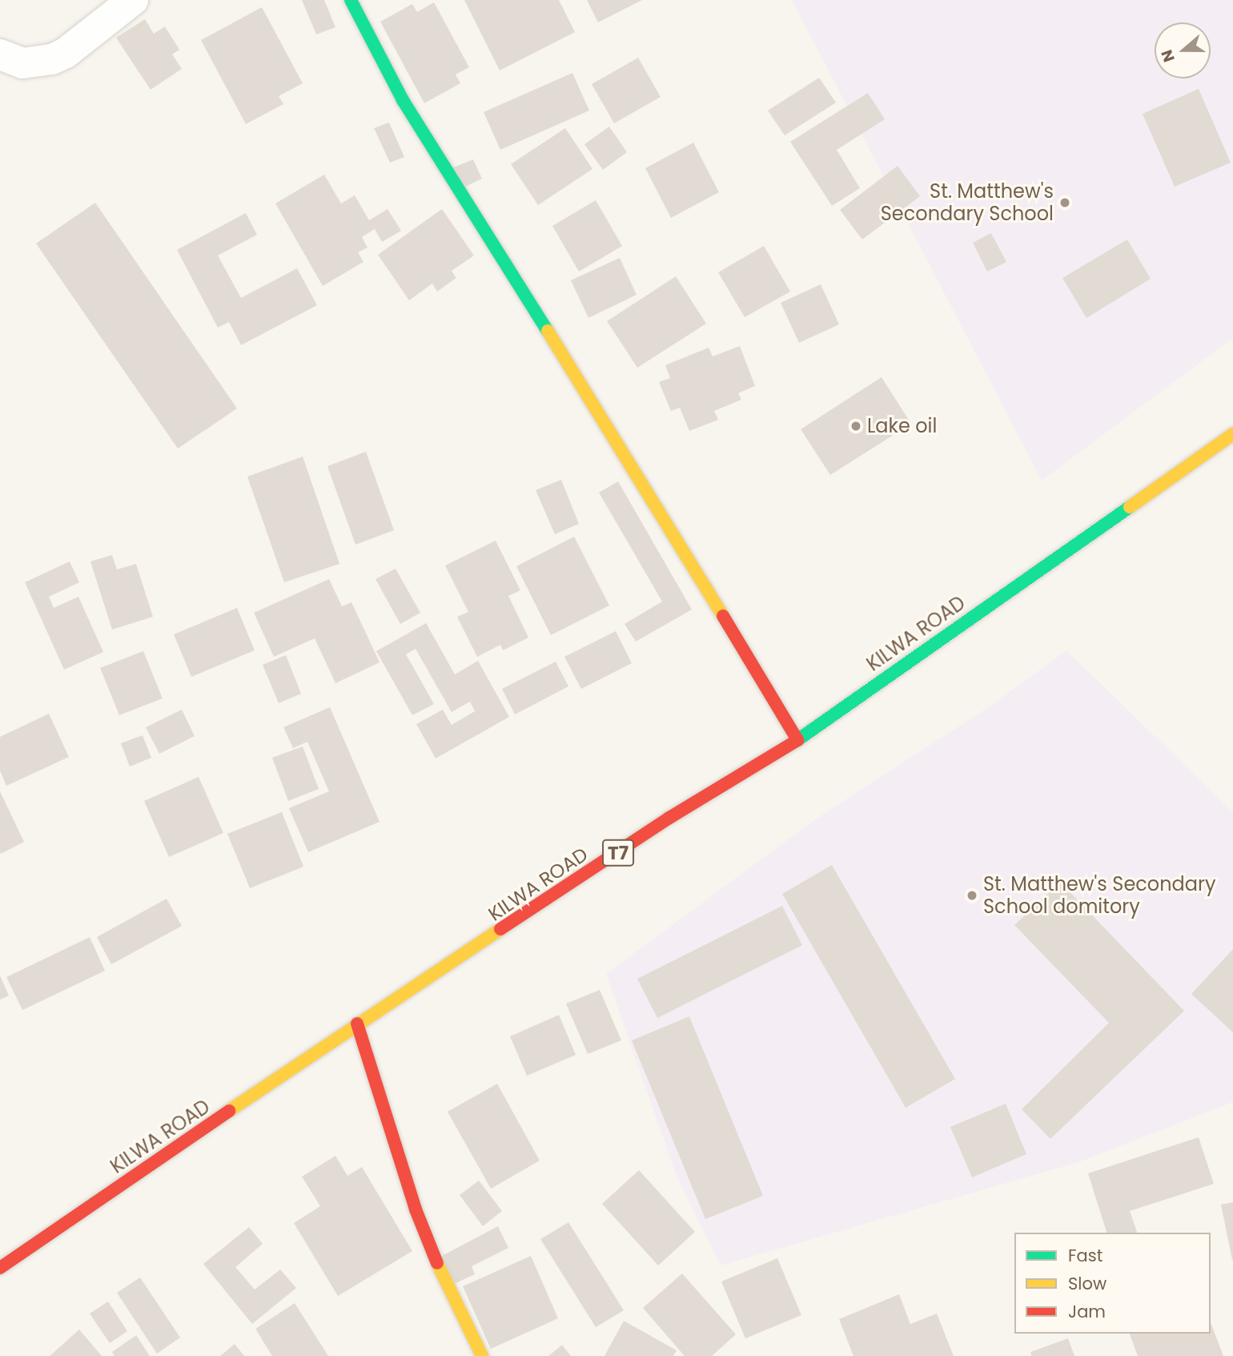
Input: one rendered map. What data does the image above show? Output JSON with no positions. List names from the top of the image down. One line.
{"streets":{"main road":["KILWA ROAD","T7"]},"places":["St. Matthew's Secondary School","Lake oil","St. Matthew's Secondary School domitory"],"legend":["Fast","Slow","Jam"],"north":"left"}
